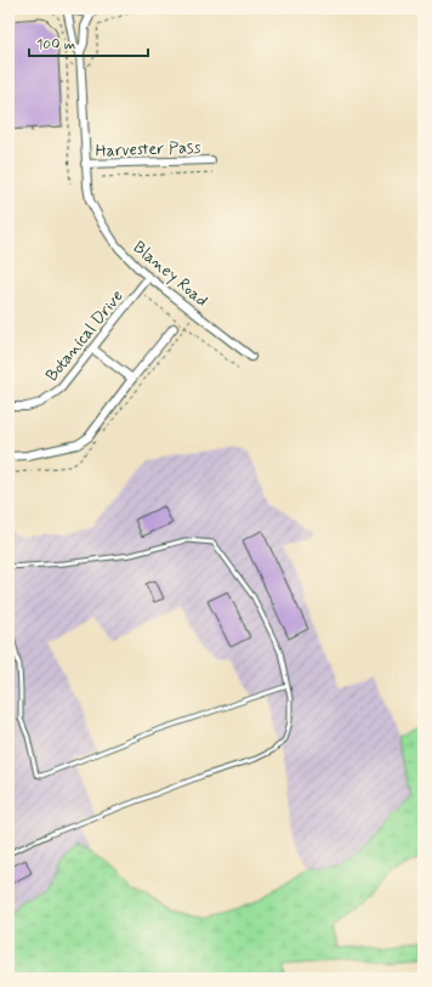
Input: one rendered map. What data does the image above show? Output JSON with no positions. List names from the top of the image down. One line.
{"streets":{"street":["Harvester Pass","Blaney Road","Botanical Drive"]},"crossings":[["Harvester Pass","Blaney Road"],["Blaney Road","Botanical Drive"]],"scale_bar":"100 m"}
